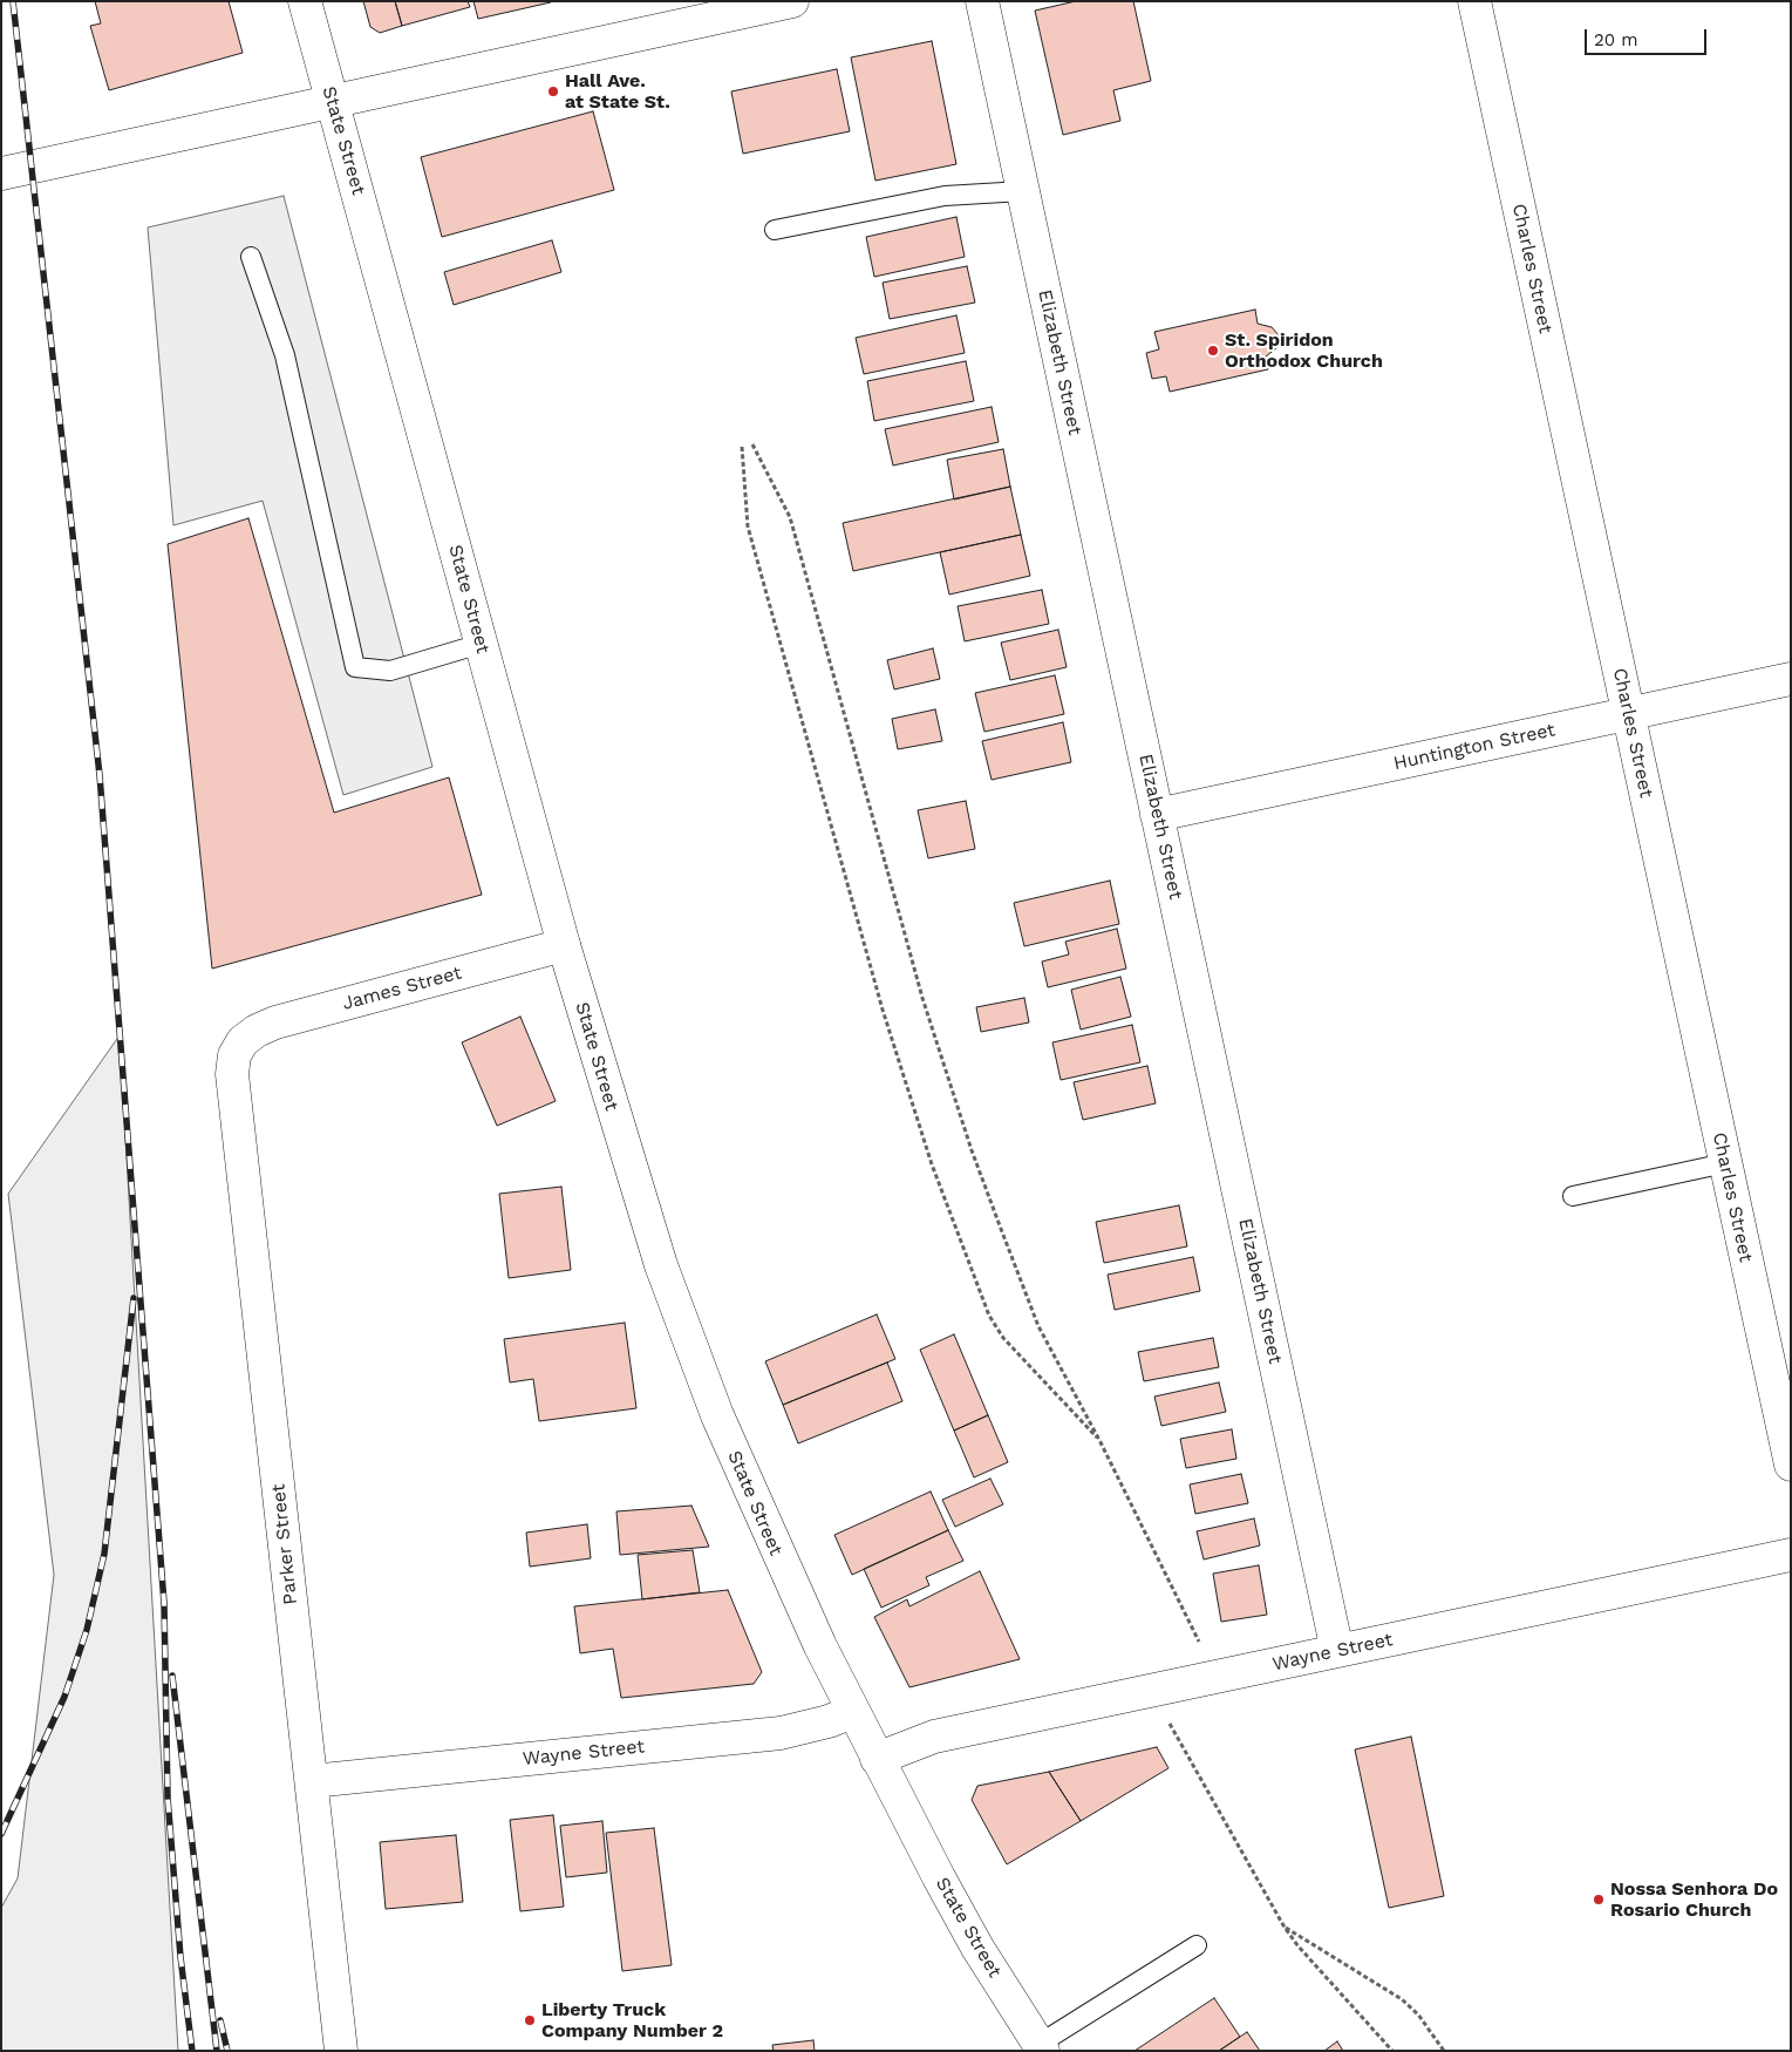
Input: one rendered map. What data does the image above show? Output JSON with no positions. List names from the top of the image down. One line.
{"streets":{"street":["State Street","Charles Street","Elizabeth Street","Huntington Street","James Street","Parker Street","Wayne Street"]},"crossings":[["State Street","James Street"],["State Street","Wayne Street"],["Charles Street","Huntington Street"],["Elizabeth Street","Huntington Street"],["Elizabeth Street","Wayne Street"],["James Street","Parker Street"],["Parker Street","Wayne Street"]],"places":["Hall Ave. at State St.","St. Spiridon Orthodox Church","Nossa Senhora Do Rosario Church","Liberty Truck Company Number 2"],"scale_bar":"20 m"}
